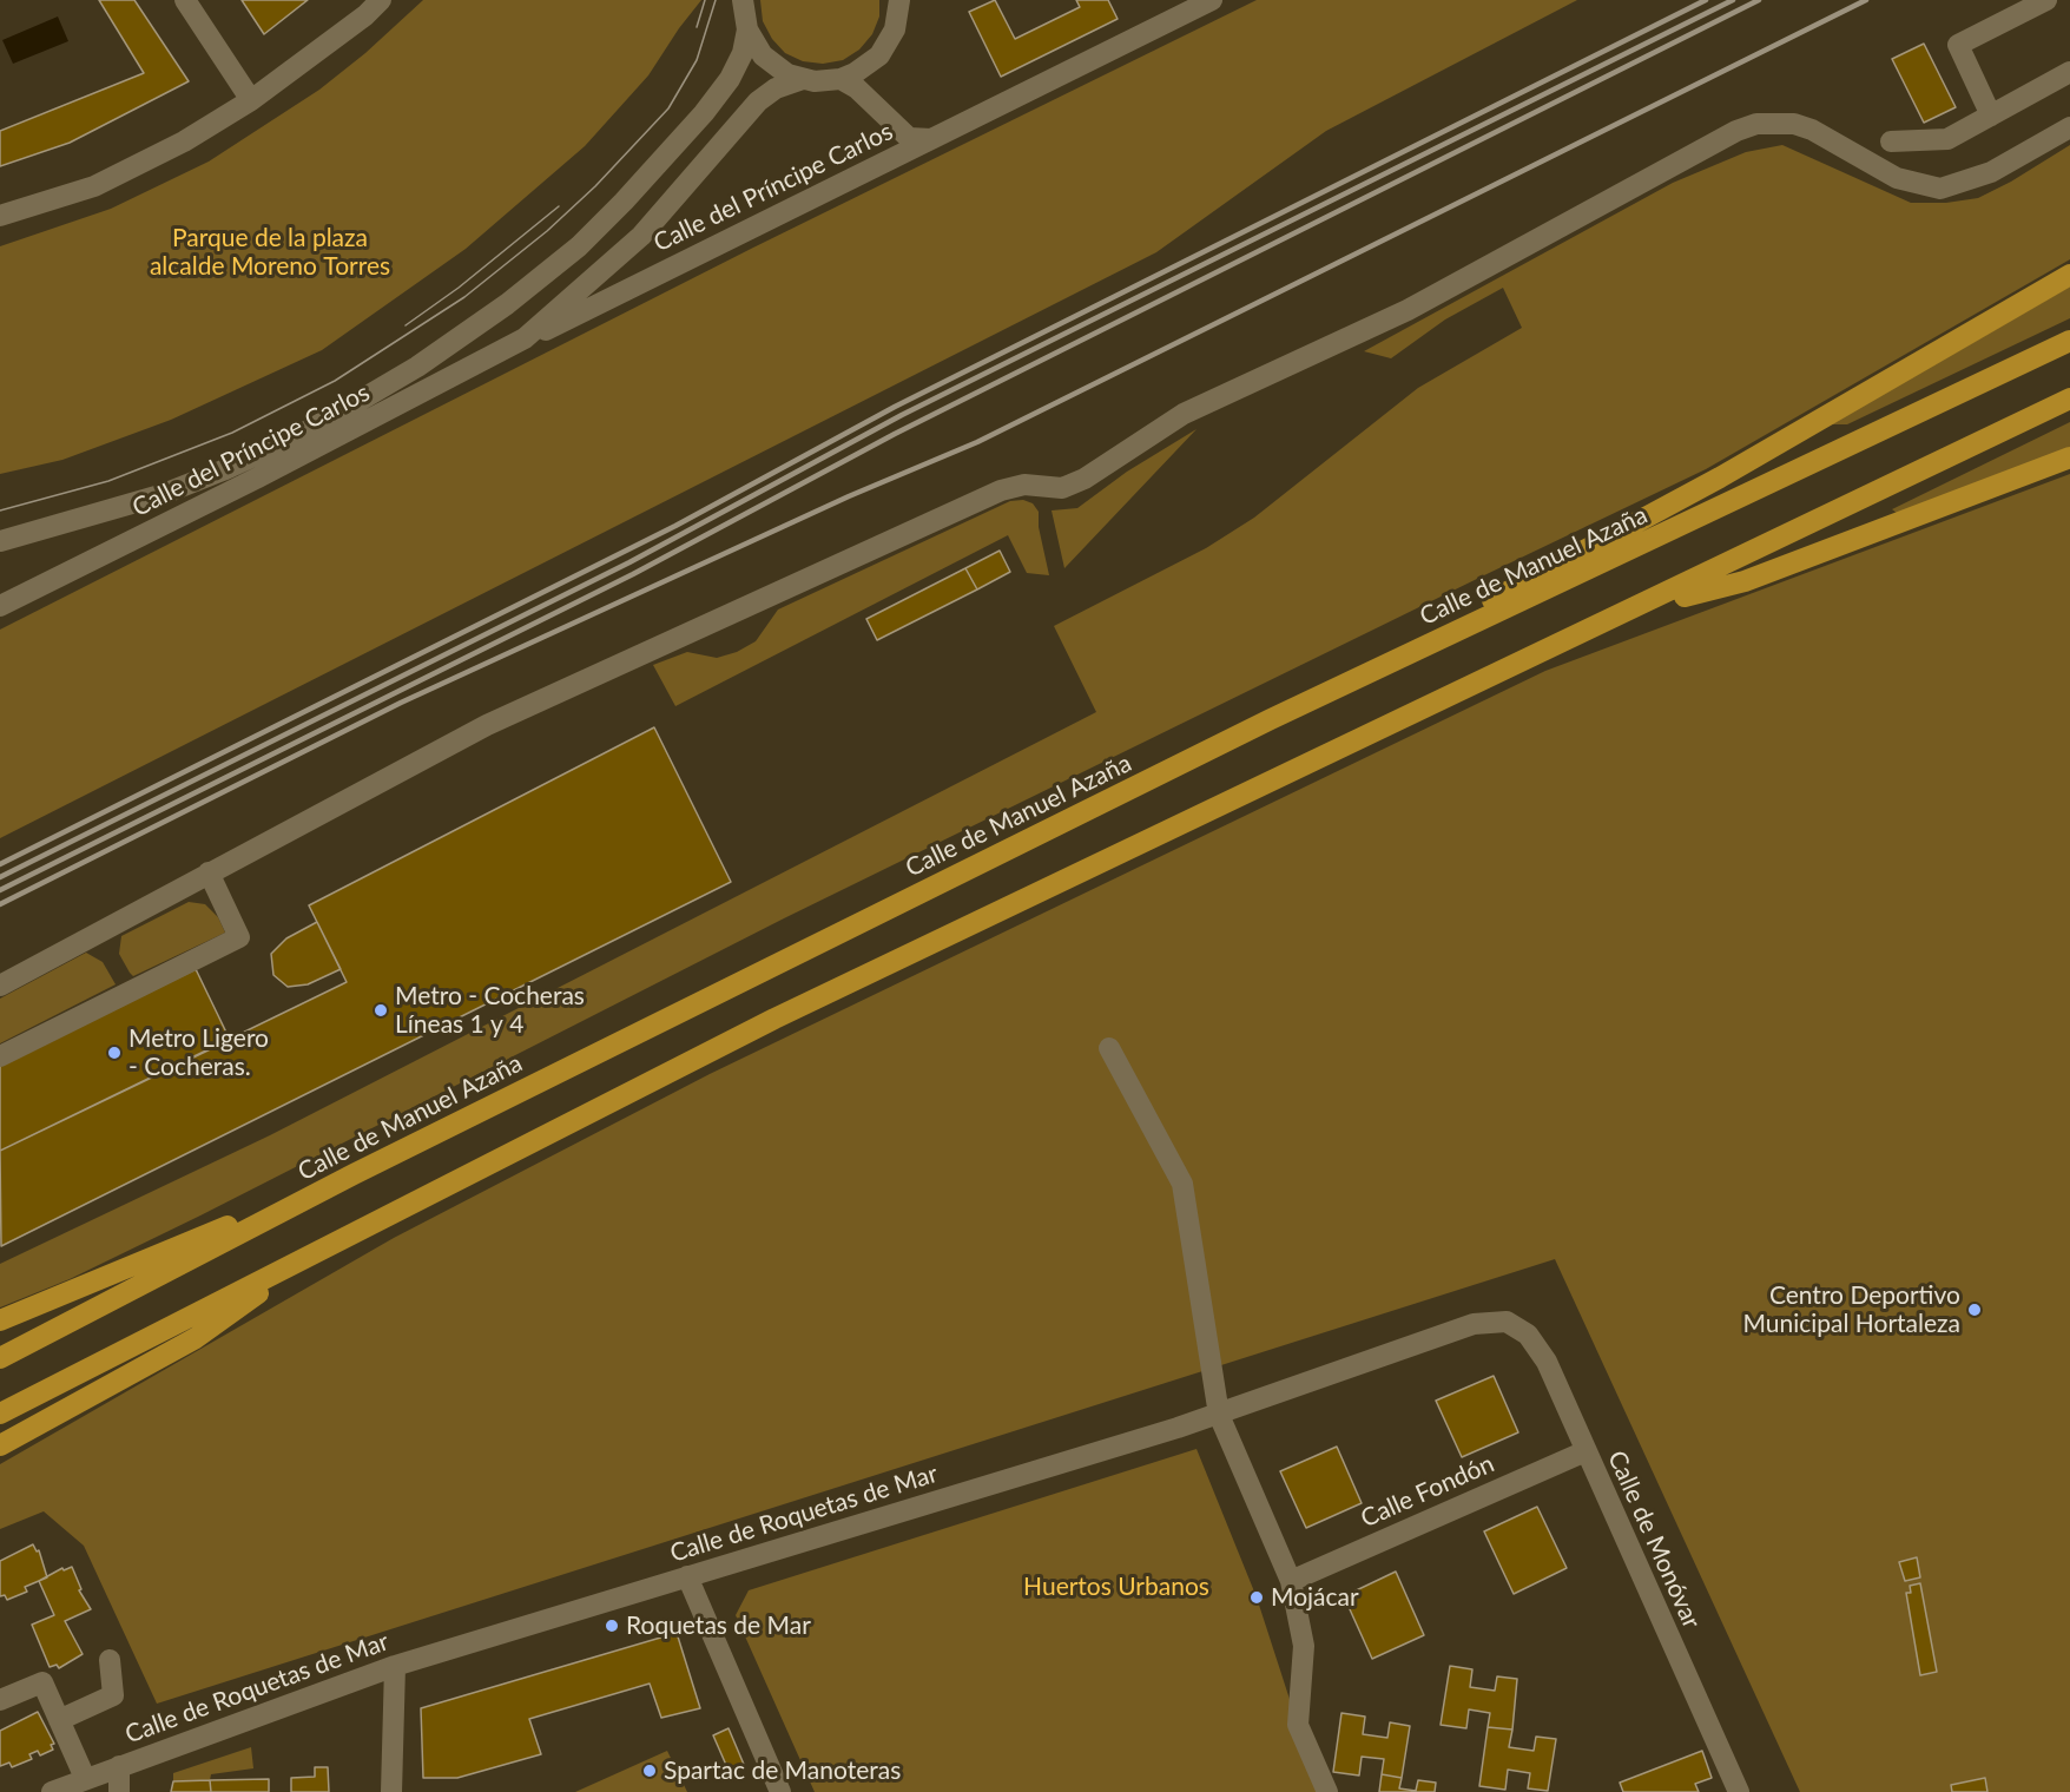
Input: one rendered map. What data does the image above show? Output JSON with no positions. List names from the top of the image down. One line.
{"streets":{"highway":["Calle de Manuel Azaña"],"street":["Calle del Príncipe Carlos","Calle Fondón","Calle de Roquetas de Mar","Calle de Monóvar"]},"crossings":[["Calle Fondón","Calle de Monóvar"],["Calle de Roquetas de Mar","Calle de Monóvar"]],"parks":["Parque de la plaza alcalde Moreno Torres","Huertos Urbanos"],"places":["Metro - Cocheras Líneas 1 y 4","Metro Ligero - Cocheras.","Centro Deportivo Municipal Hortaleza","Mojácar","Roquetas de Mar","Spartac de Manoteras"]}
